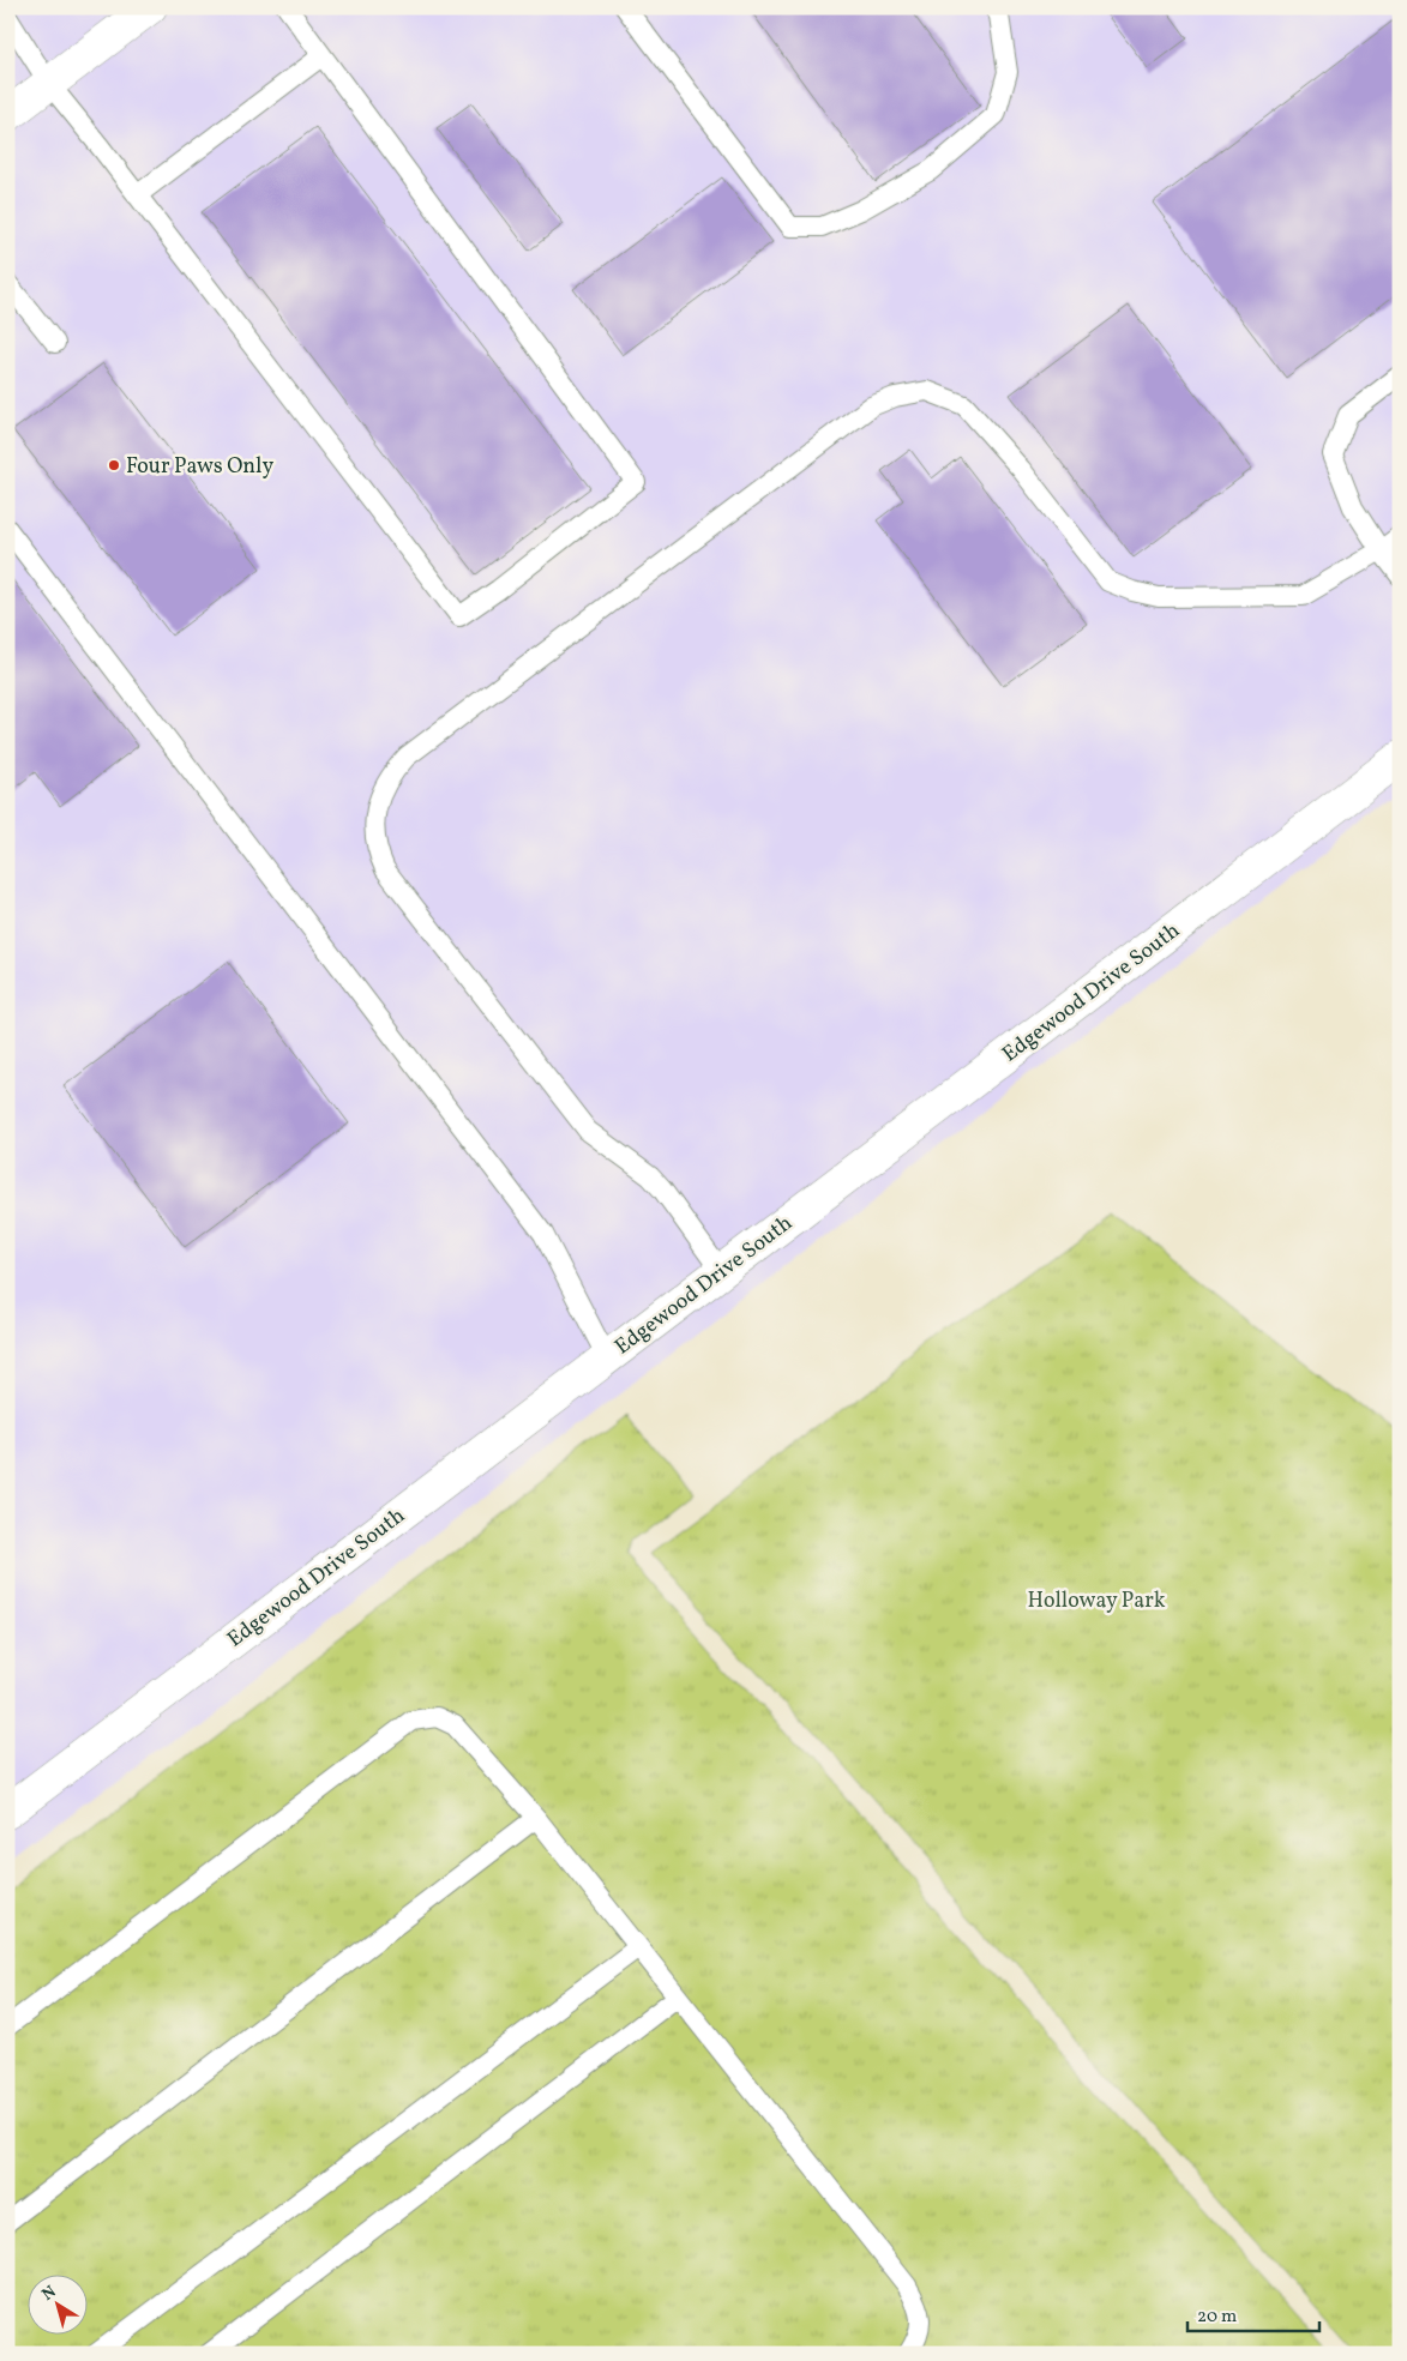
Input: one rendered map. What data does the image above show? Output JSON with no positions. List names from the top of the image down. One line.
{"streets":{"street":["Edgewood Drive South"]},"parks":["Holloway Park"],"places":["Four Paws Only"],"scale_bar":"20 m","north":"top left"}
